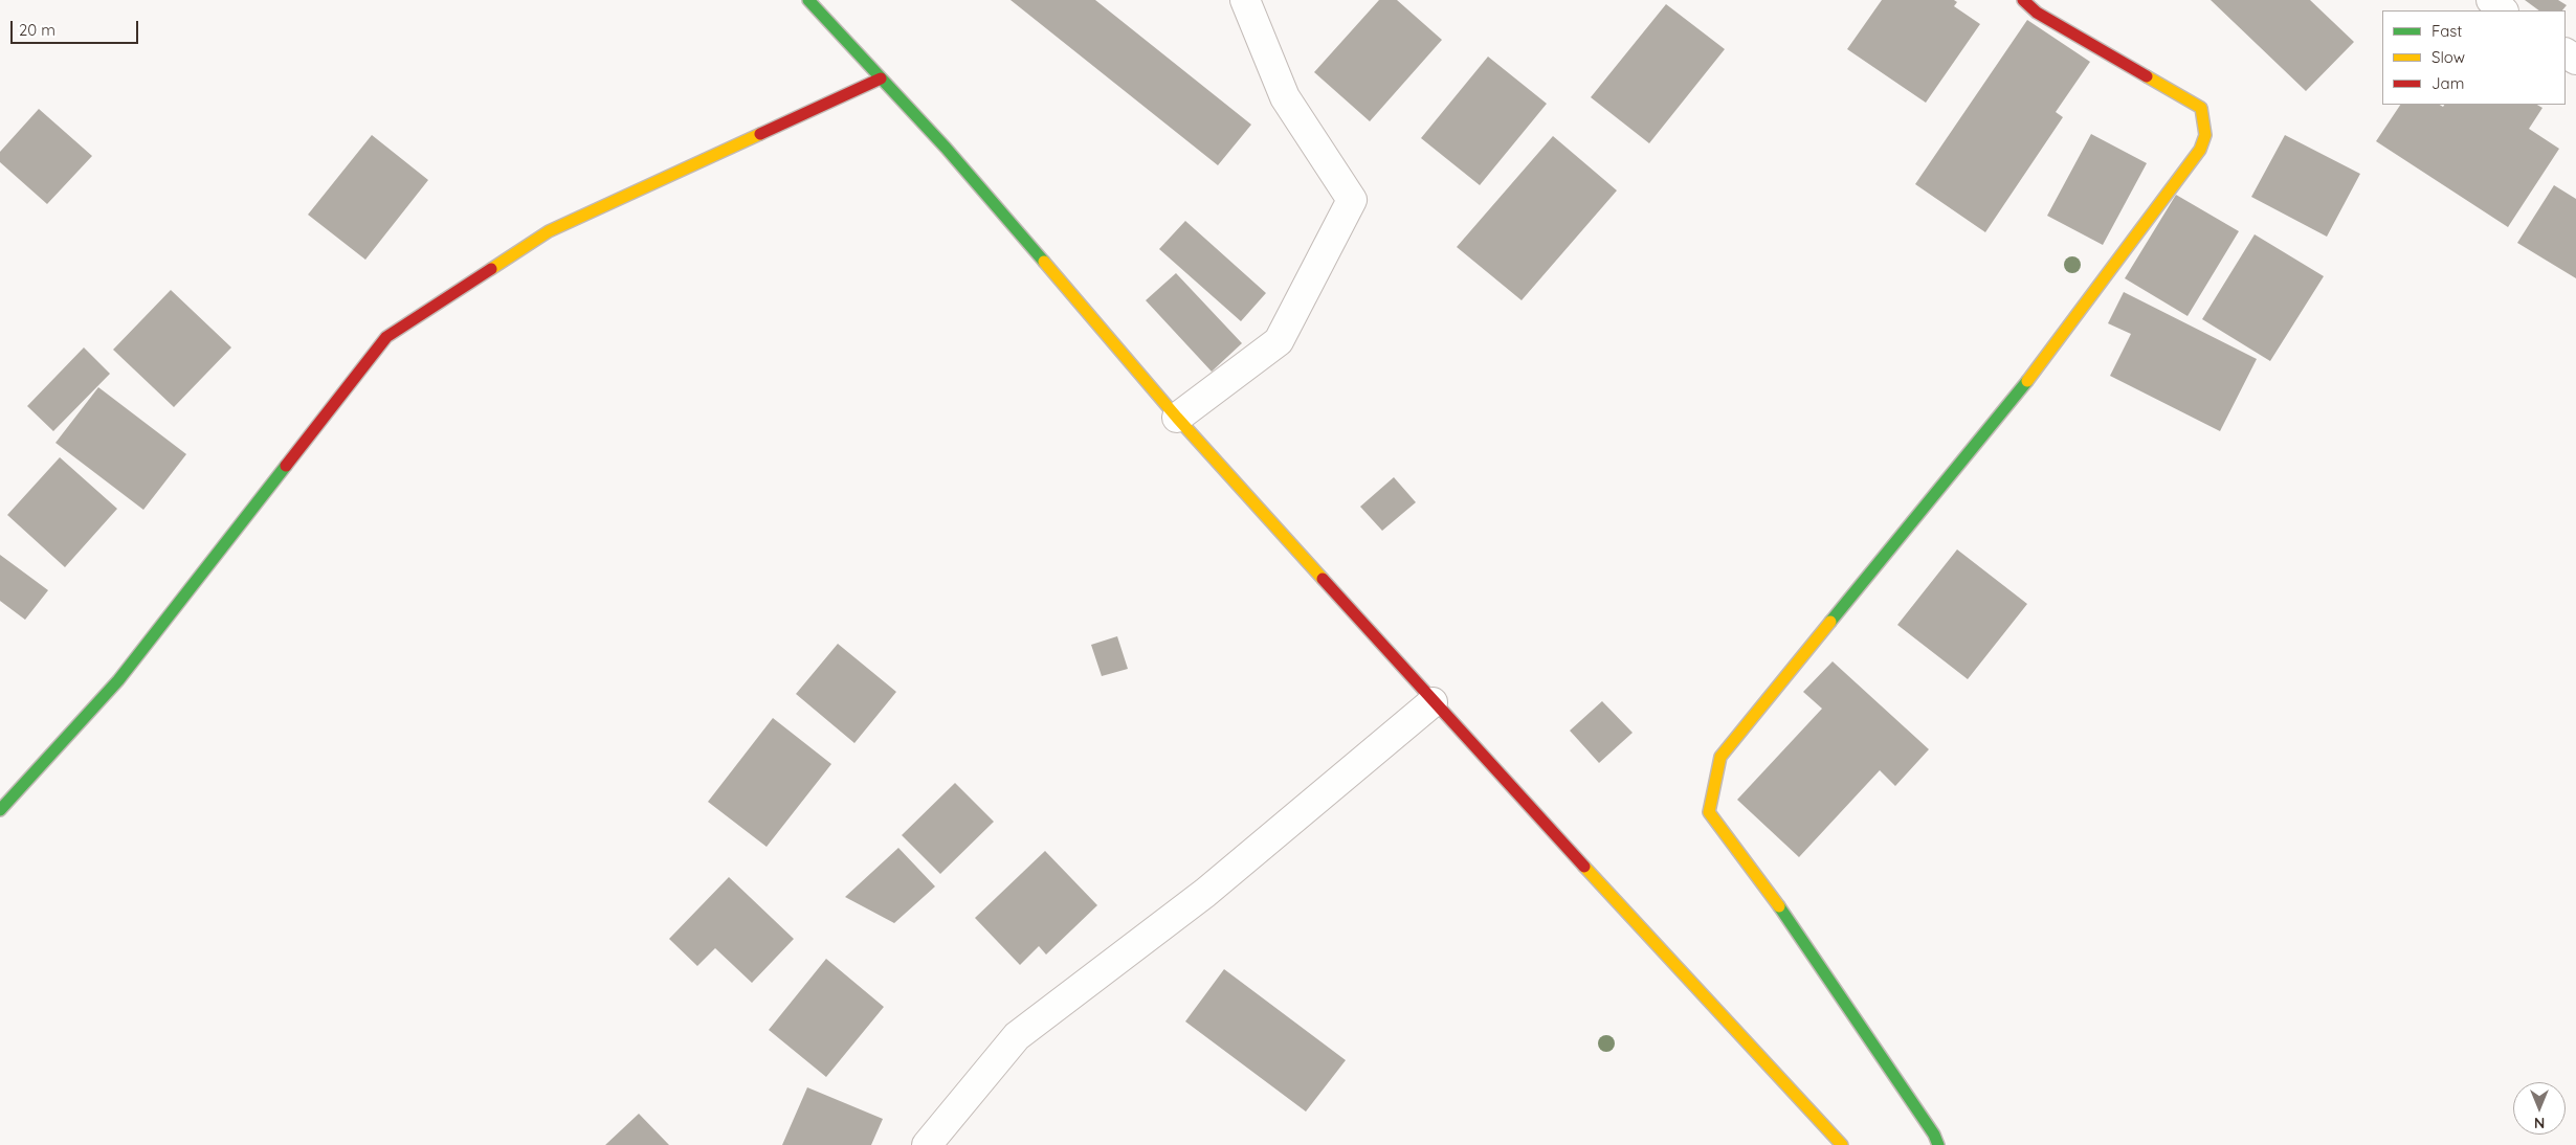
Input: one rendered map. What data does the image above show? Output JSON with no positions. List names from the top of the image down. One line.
{"legend":["Fast","Slow","Jam"],"scale_bar":"20 m","north":"bottom"}
